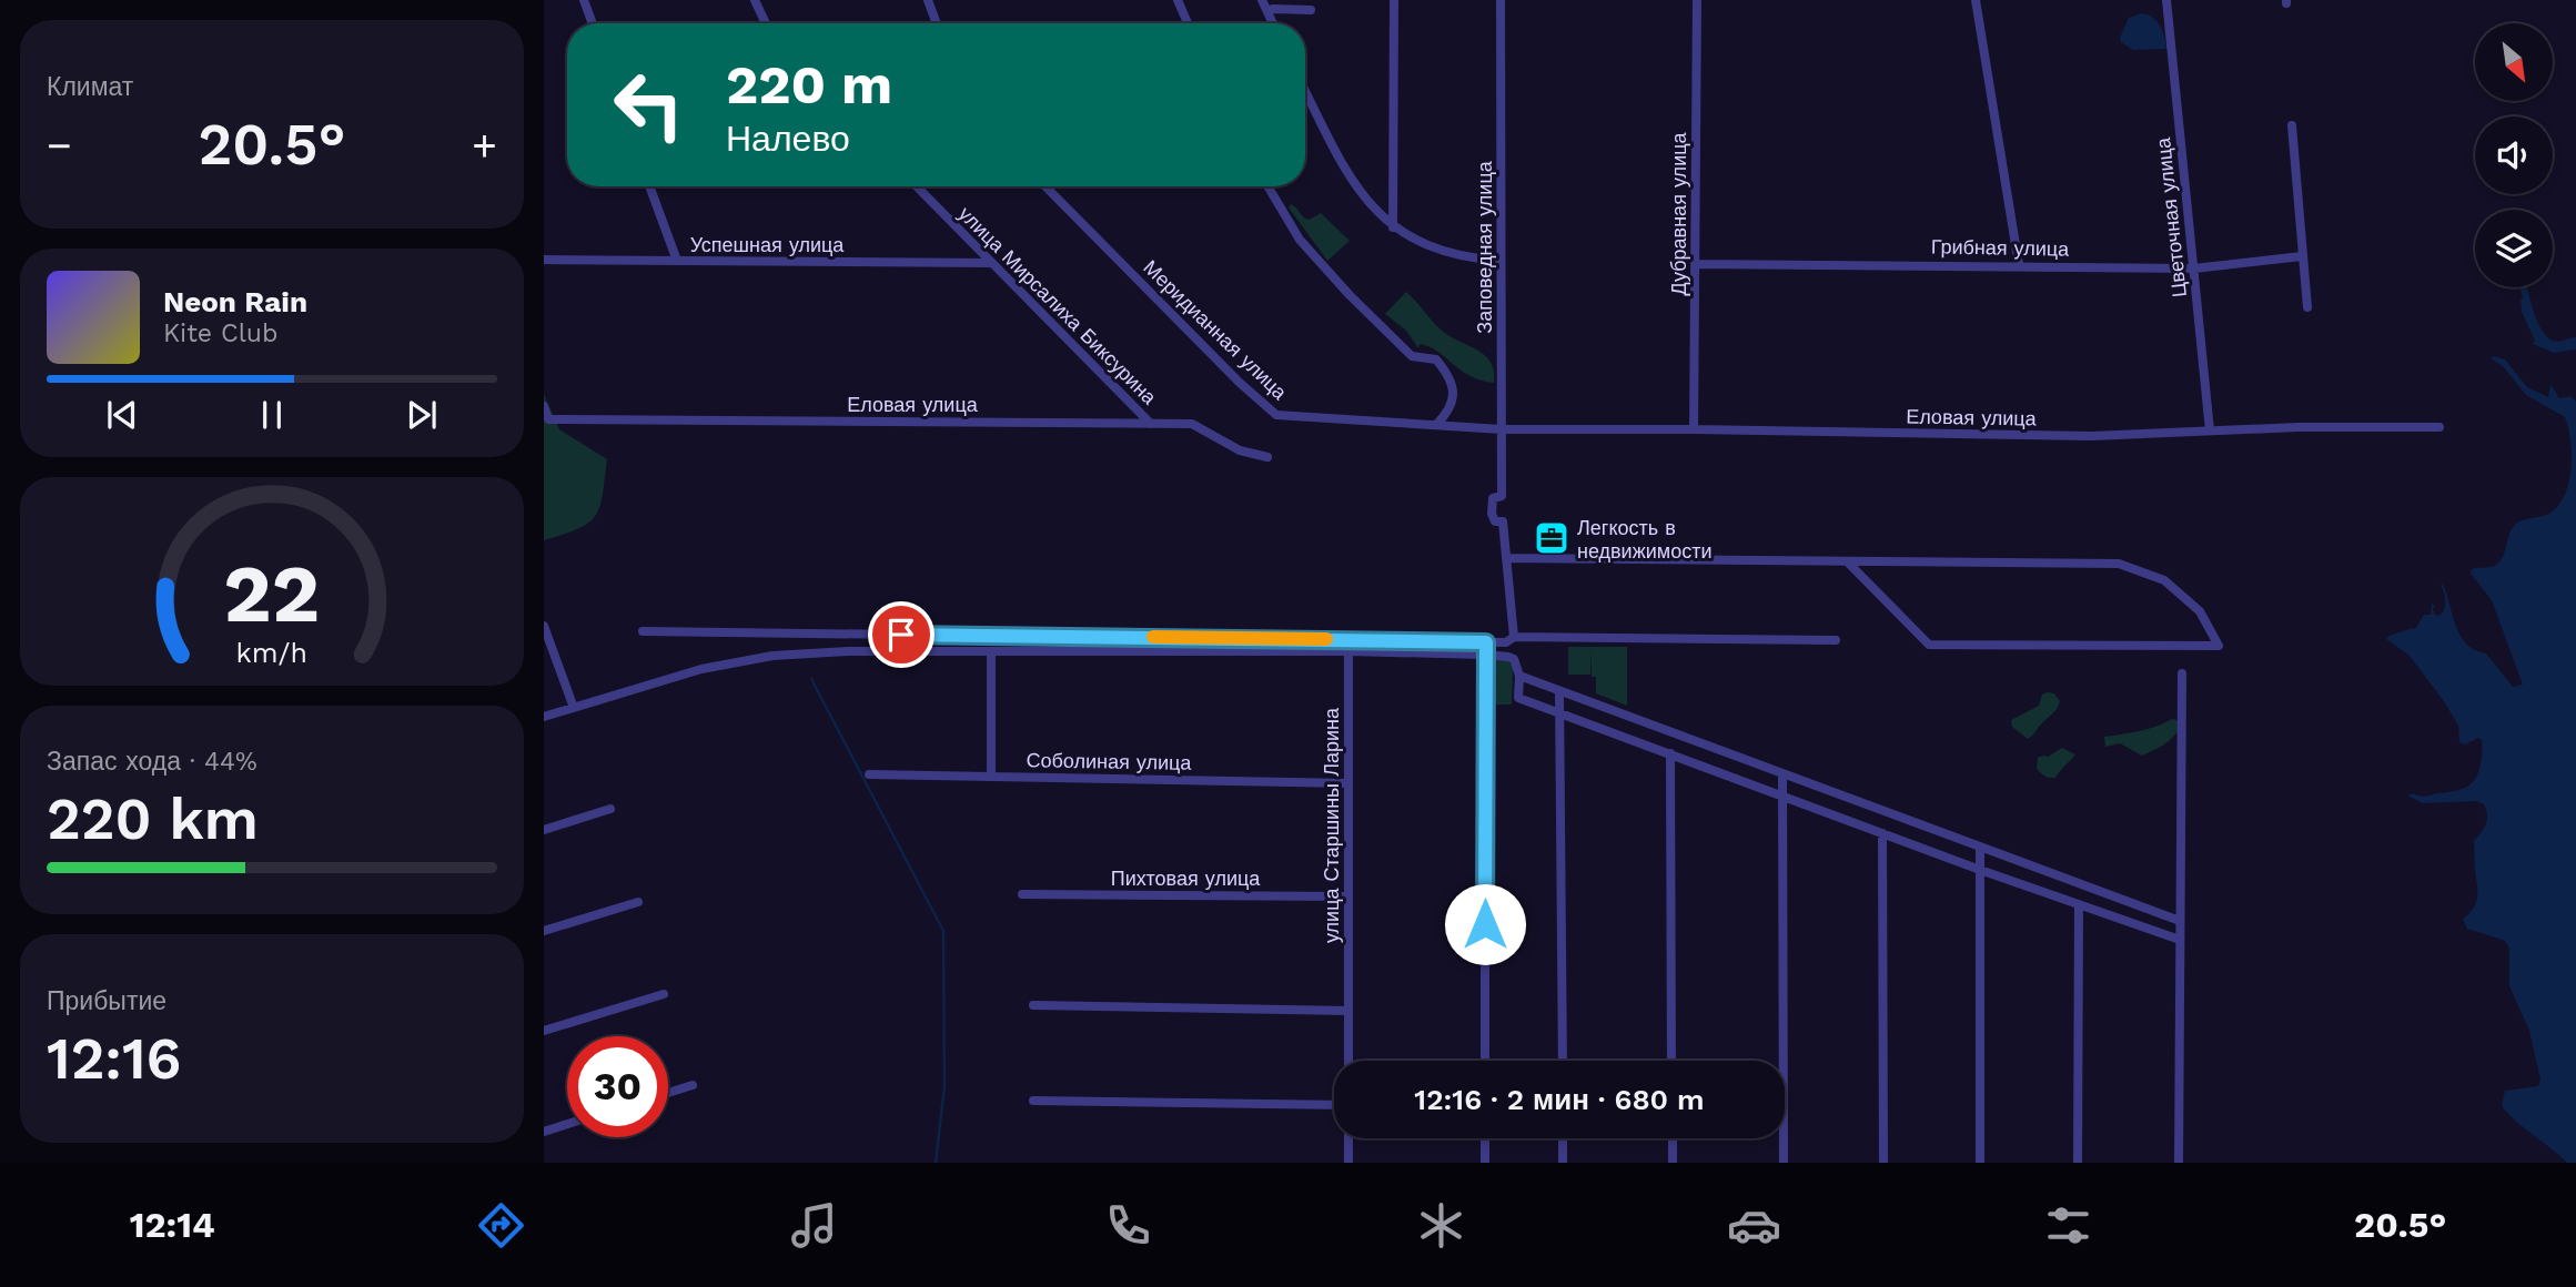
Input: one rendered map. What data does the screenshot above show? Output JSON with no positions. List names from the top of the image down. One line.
{"streets":{"street":["Дубравная улица","Цветочная улица","Успешная улица","Заповедная улица","Грибная улица","улица Мирсалиха Биксурина","Меридианная улица","Еловая улица","Соболиная улица","улица Старшины Ларина","Пихтовая улица"]},"crossings":[["Дубравная улица","Грибная улица"],["Дубравная улица","Еловая улица"],["Цветочная улица","Грибная улица"],["Цветочная улица","Еловая улица"],["Успешная улица","улица Мирсалиха Биксурина"],["Заповедная улица","Меридианная улица"],["Заповедная улица","Еловая улица"],["улица Мирсалиха Биксурина","Еловая улица"],["Меридианная улица","Еловая улица"],["Соболиная улица","улица Старшины Ларина"],["улица Старшины Ларина","Пихтовая улица"]],"places":{"office":["Легкость в недвижимости"]},"north":"bottom right","page":{"tile":["Климат",["Запас хода · 44%","220 km"],["Прибытие","12:16"]],"turn":["220 m","Налево"],"heat":["−","20.5°","+"],"song":["Neon Rain","Kite Club"],"limit":"30","trip":"12:16 · 2 мин · 680 m","tabs":["12:14","20.5°"],"gauge":["22","km/h"]}}
